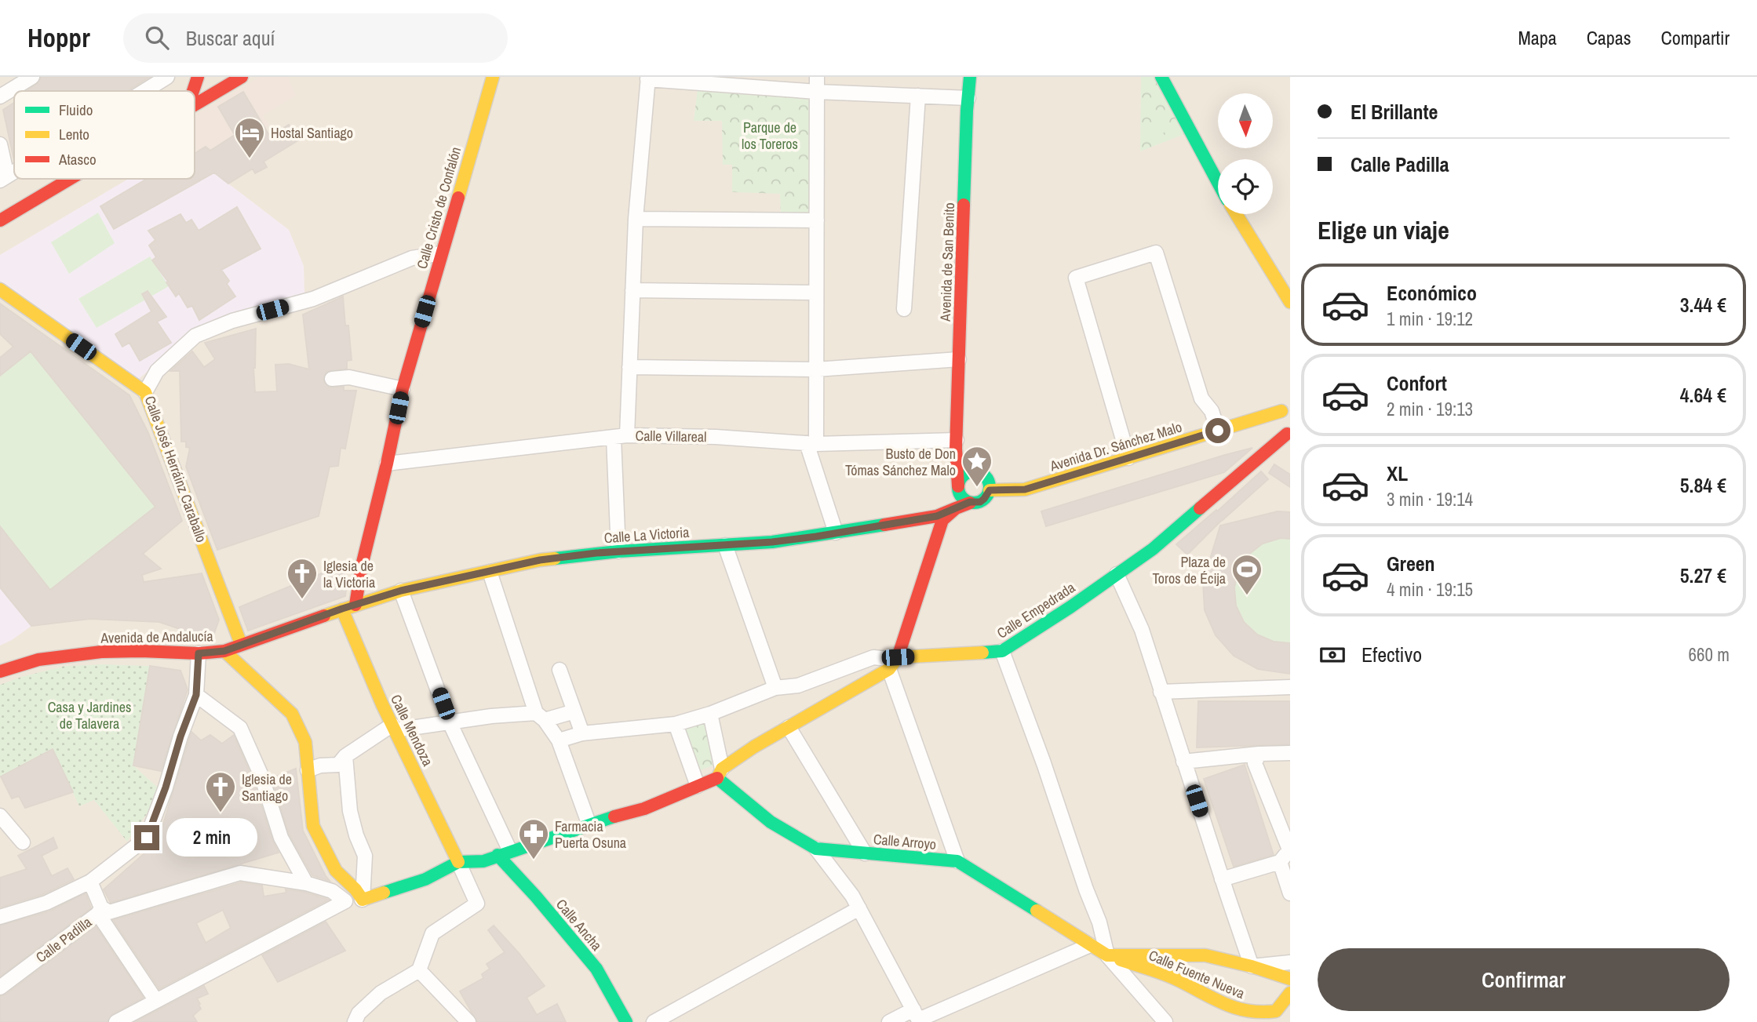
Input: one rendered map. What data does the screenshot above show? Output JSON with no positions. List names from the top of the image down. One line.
{"streets":{"street":["Calle Cristo de Confalón","Avenida de San Benito","Calle Villareal","Avenida Dr. Sánchez Malo","Calle José Herráinz Caraballo","Calle La Victoria","Calle Empedrada","Avenida de Andalucía","Calle Mendoza","Calle Arroyo","Calle Ancha","Calle Padilla","Calle Fuente Nueva"]},"crossings":[["Calle Cristo de Confalón","Calle Villareal"],["Calle Cristo de Confalón","Calle José Herráinz Caraballo"],["Calle Cristo de Confalón","Calle La Victoria"],["Avenida de San Benito","Calle Villareal"],["Avenida de San Benito","Avenida Dr. Sánchez Malo"],["Avenida de San Benito","Calle La Victoria"],["Avenida Dr. Sánchez Malo","Calle La Victoria"],["Calle José Herráinz Caraballo","Avenida de Andalucía"],["Calle La Victoria","Avenida de Andalucía"],["Calle La Victoria","Calle Mendoza"],["Calle Empedrada","Calle Mendoza"],["Calle Empedrada","Calle Arroyo"],["Calle Empedrada","Calle Ancha"],["Avenida de Andalucía","Calle Mendoza"],["Calle Arroyo","Calle Fuente Nueva"]],"parks":["Parque de los Toreros","Casa y Jardines de Talavera"],"places":{"hotel":["Hostal Santiago"],"place":["Busto de Don Tómas Sánchez Malo"],"sports":["Plaza de Toros de Écija"],"church":["Iglesia de la Victoria","Iglesia de Santiago"],"pharmacy":["Farmacia Puerta Osuna"]},"legend":["Fluido","Lento","Atasco"],"north":"bottom","page":{"header":"Hoppr","search":"Buscar aquí","nav":["Mapa","Capas","Compartir"],"banner":["El Brillante","Calle Padilla"],"heading":"Elige un viaje","list":[{"name":"Económico","note":"1 min · 19:12","value":"3.44 €"},{"name":"Confort","note":"2 min · 19:13","value":"4.64 €"},{"name":"XL","note":"3 min · 19:14","value":"5.84 €"},{"name":"Green","note":"4 min · 19:15","value":"5.27 €"}],"pay":["Efectivo","660 m"],"bubble":"2 min","buttons":"Confirmar"}}
